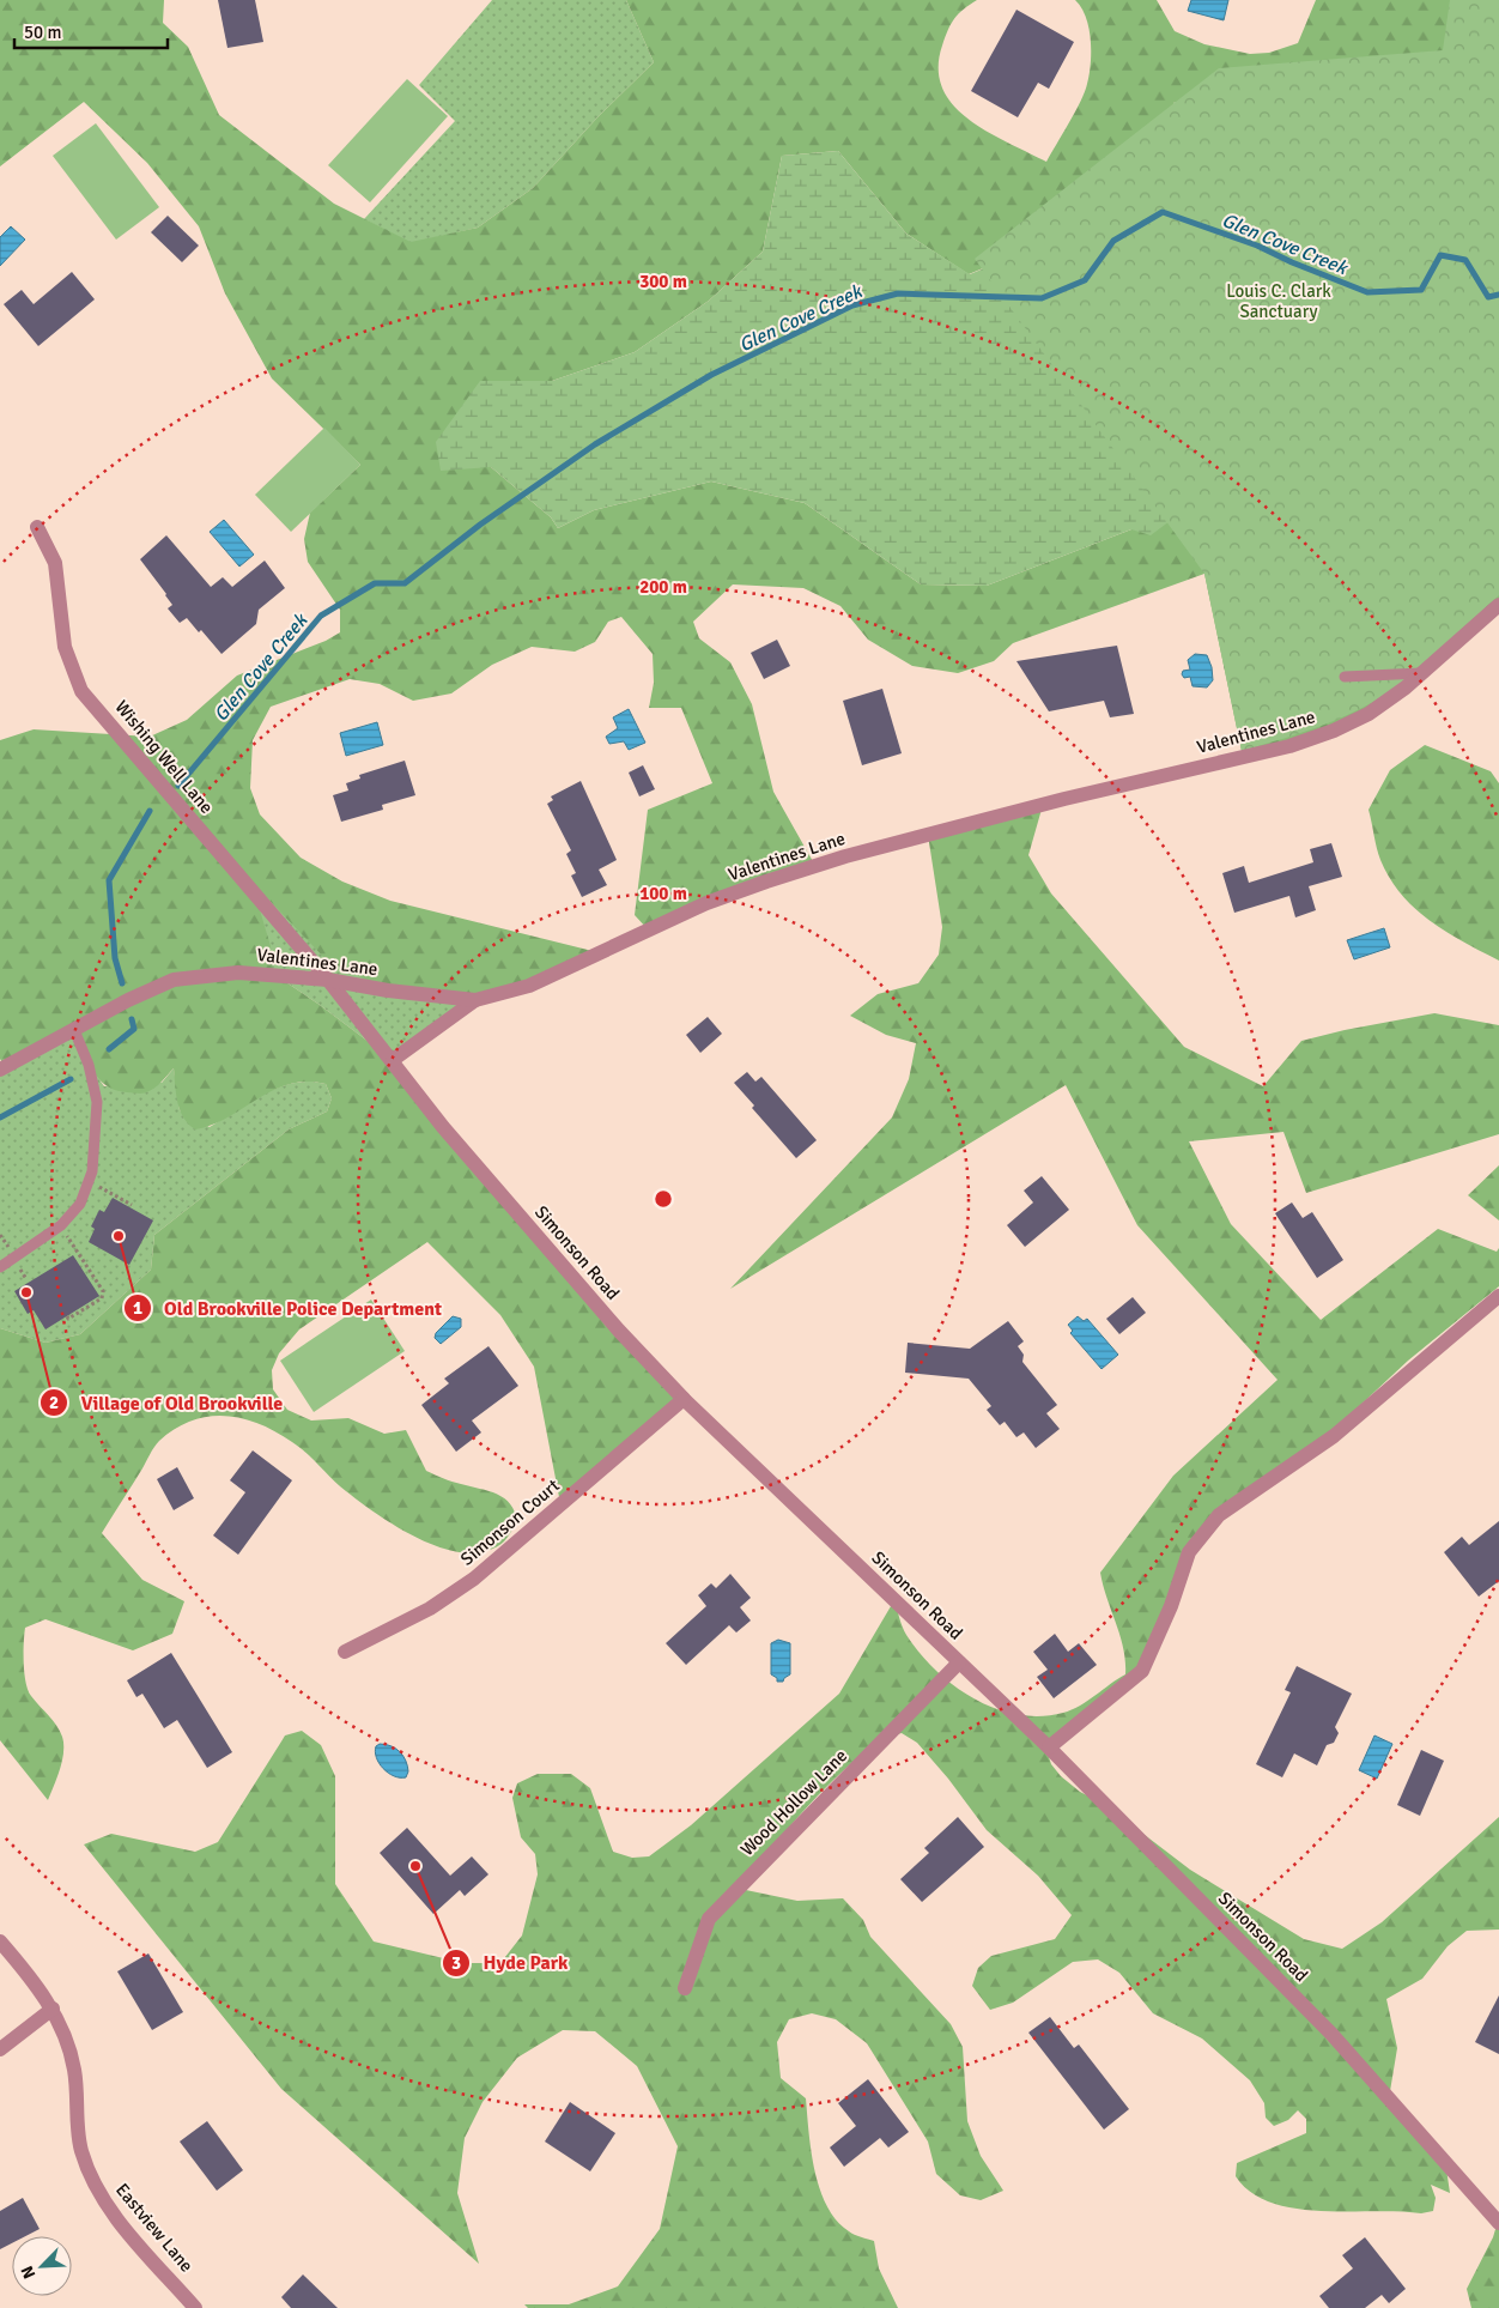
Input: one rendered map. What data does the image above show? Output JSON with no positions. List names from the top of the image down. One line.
{"streets":{"street":["Valentines Lane","Wishing Well Lane","Simonson Road","Simonson Court","Wood Hollow Lane","Eastview Lane"]},"crossings":[["Valentines Lane","Wishing Well Lane"],["Valentines Lane","Simonson Road"],["Wishing Well Lane","Simonson Road"],["Simonson Road","Simonson Court"],["Simonson Road","Wood Hollow Lane"]],"water":["Glen Cove Creek"],"parks":["Louis C. Clark Sanctuary"],"places":["Old Brookville Police Department","Village of Old Brookville","Hyde Park"],"scale_bar":"50 m","north":"bottom left","rings":["300 m","200 m","100 m"]}
